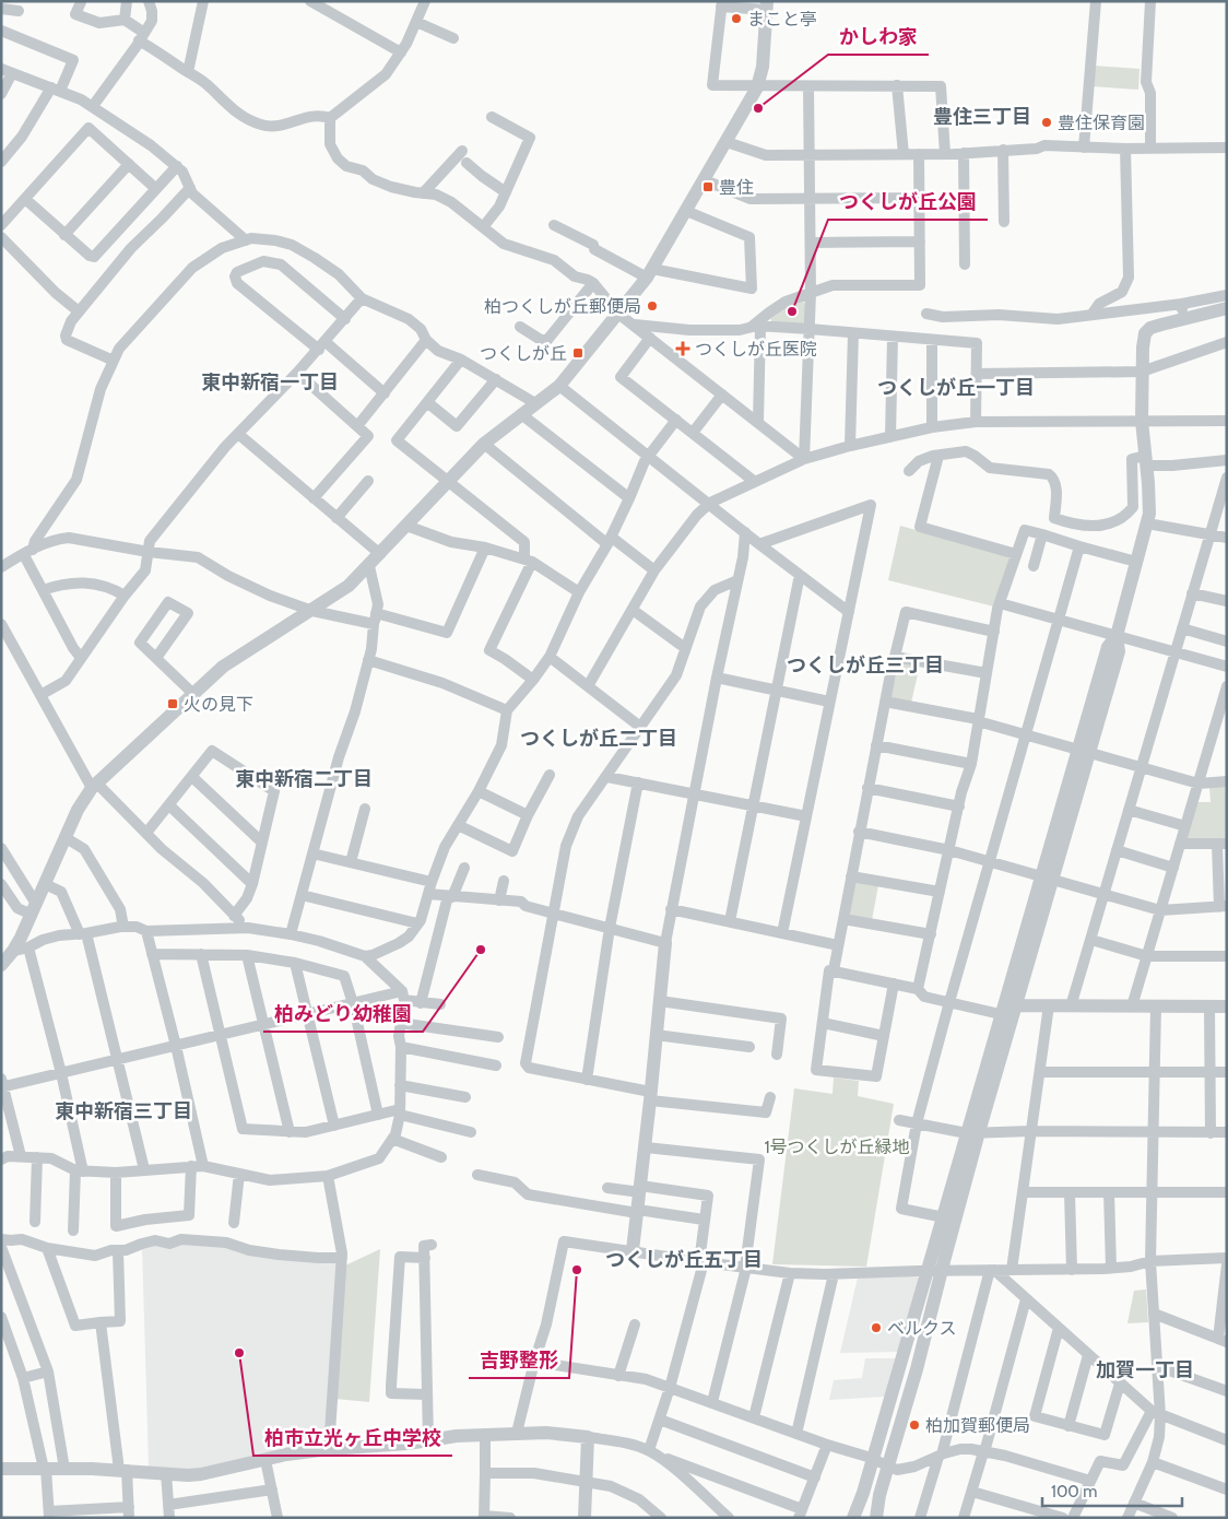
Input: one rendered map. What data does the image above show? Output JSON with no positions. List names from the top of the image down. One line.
{"districts":["豊住三丁目","東中新宿一丁目","つくしが丘一丁目","つくしが丘三丁目","つくしが丘二丁目","東中新宿二丁目","東中新宿三丁目","つくしが丘五丁目","加賀一丁目"],"parks":["1号つくしが丘緑地"],"places":{"other":["まこと亭","かしわ家","豊住保育園","柏つくしが丘郵便局","つくしが丘公園","柏みどり幼稚園","吉野整形","ベルクス","柏市立光ヶ丘中学校","柏加賀郵便局"],"transit":["豊住","つくしが丘","火の見下"],"health":["つくしが丘医院"]},"scale_bar":"100 m"}
